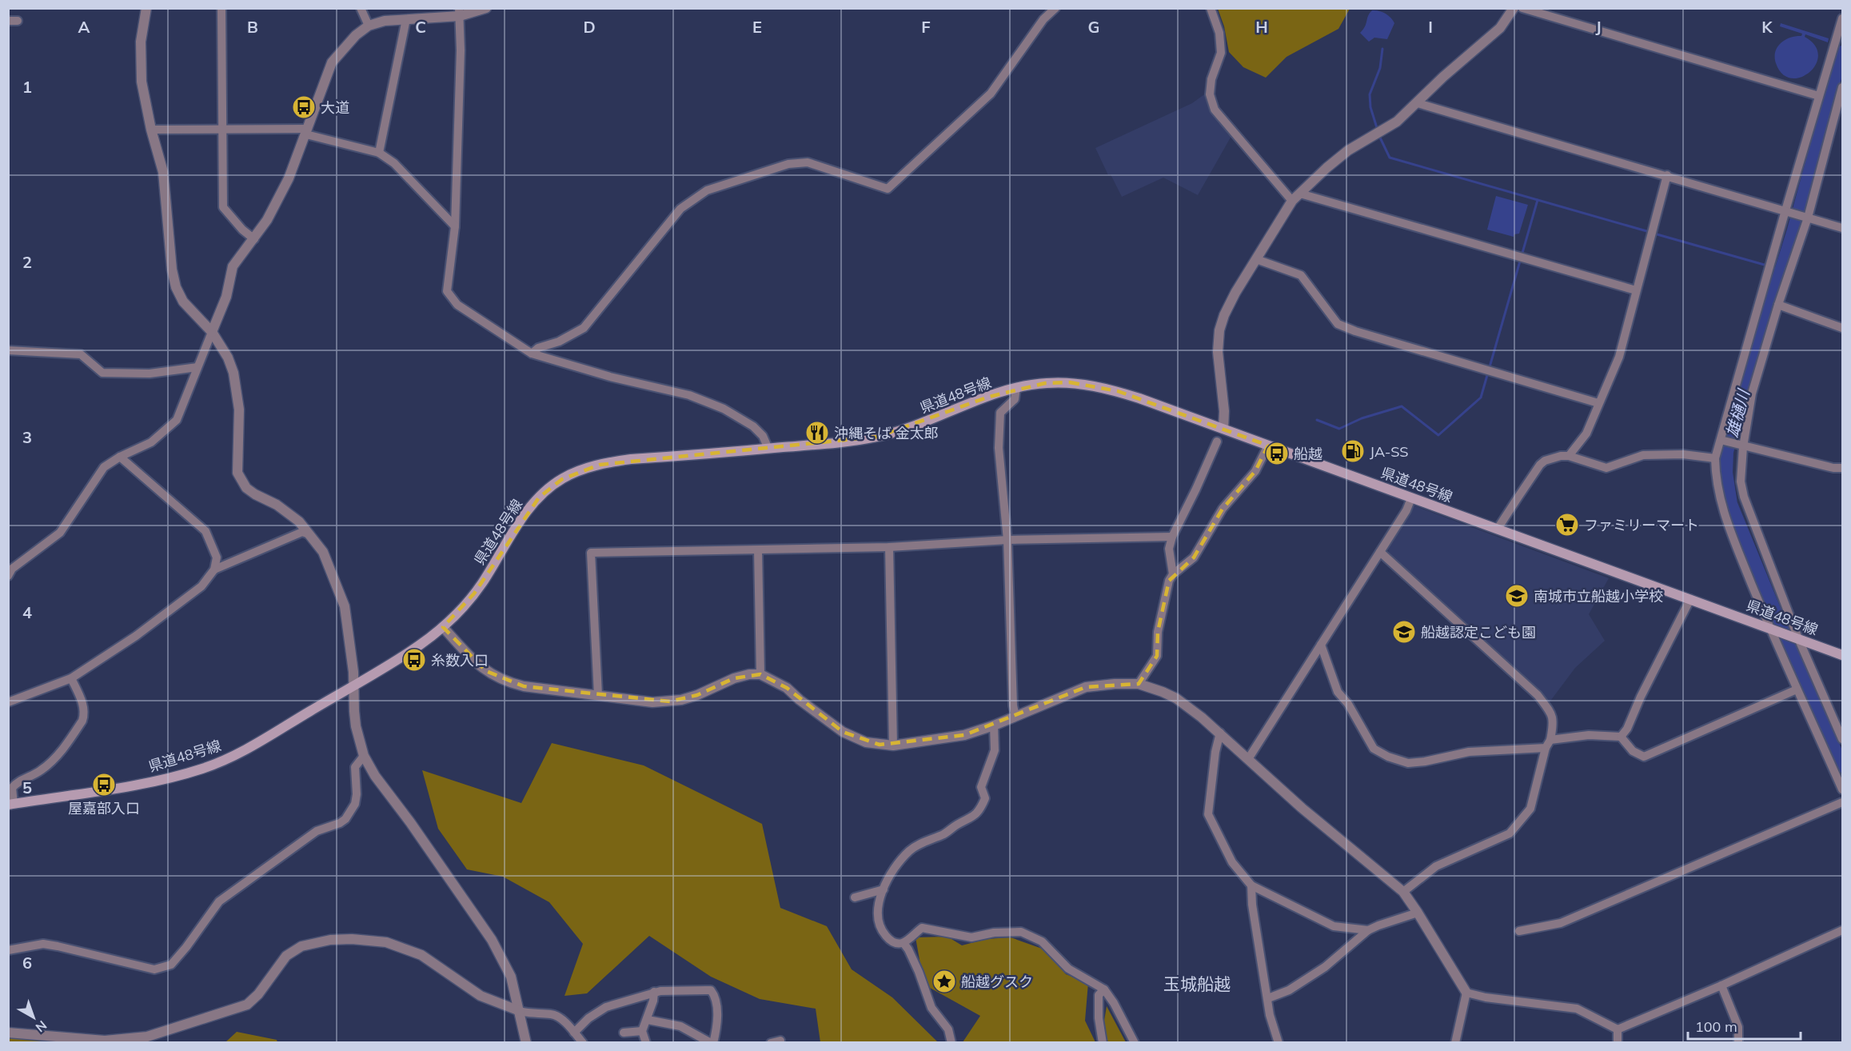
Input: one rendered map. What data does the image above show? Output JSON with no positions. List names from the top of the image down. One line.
{"streets":{"main road":["県道48号線"]},"districts":["玉城船越"],"water":["雄樋川"],"places":{"bus stop":["大道","船越","糸数入口","屋嘉部入口"],"restaurant":["沖縄そば 金太郎"],"fuel station":["JA-SS"],"supermarket":["ファミリーマート"],"school or university":["南城市立船越小学校","船越認定こども園"],"place":["船越グスク"]},"scale_bar":"100 m","north":"bottom right","grid":{"columns":["A","B","C","D","E","F","G","H","I","J","K"],"rows":["1","2","3","4","5","6"]}}
